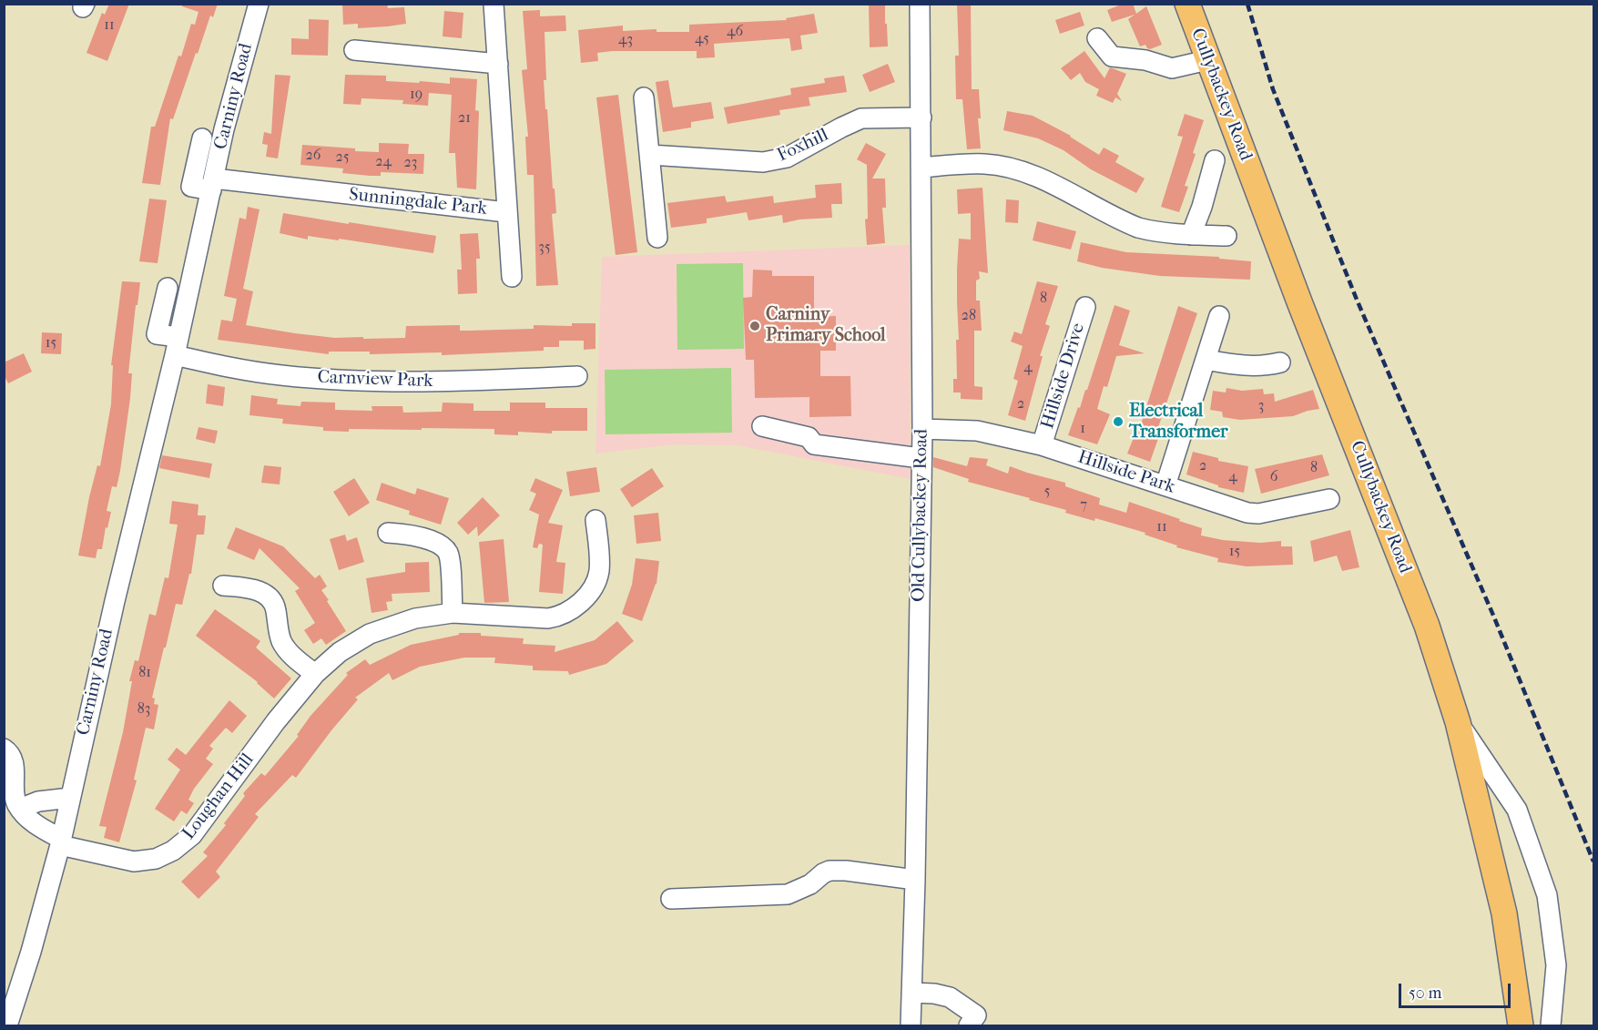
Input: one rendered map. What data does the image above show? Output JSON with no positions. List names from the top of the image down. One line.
{"streets":{"main road":["Cullybackey Road"],"street":["Carniny Road","Foxhill","Sunningdale Park","Hillside Drive","Carnview Park","Hillside Park","Old Cullybackey Road","Loughan Hill"]},"crossings":[["Carniny Road","Sunningdale Park"],["Carniny Road","Carnview Park"],["Carniny Road","Loughan Hill"],["Foxhill","Old Cullybackey Road"],["Hillside Drive","Hillside Park"],["Hillside Park","Old Cullybackey Road"]],"places":["Carniny Primary School","Electrical Transformer"],"house_numbers":["11","46","45","43","19","21","26","25","24","23","35","8","28","15","4","2","3","1","2","8","4","6","5","7","11","15","81","83"],"scale_bar":"50 m"}
